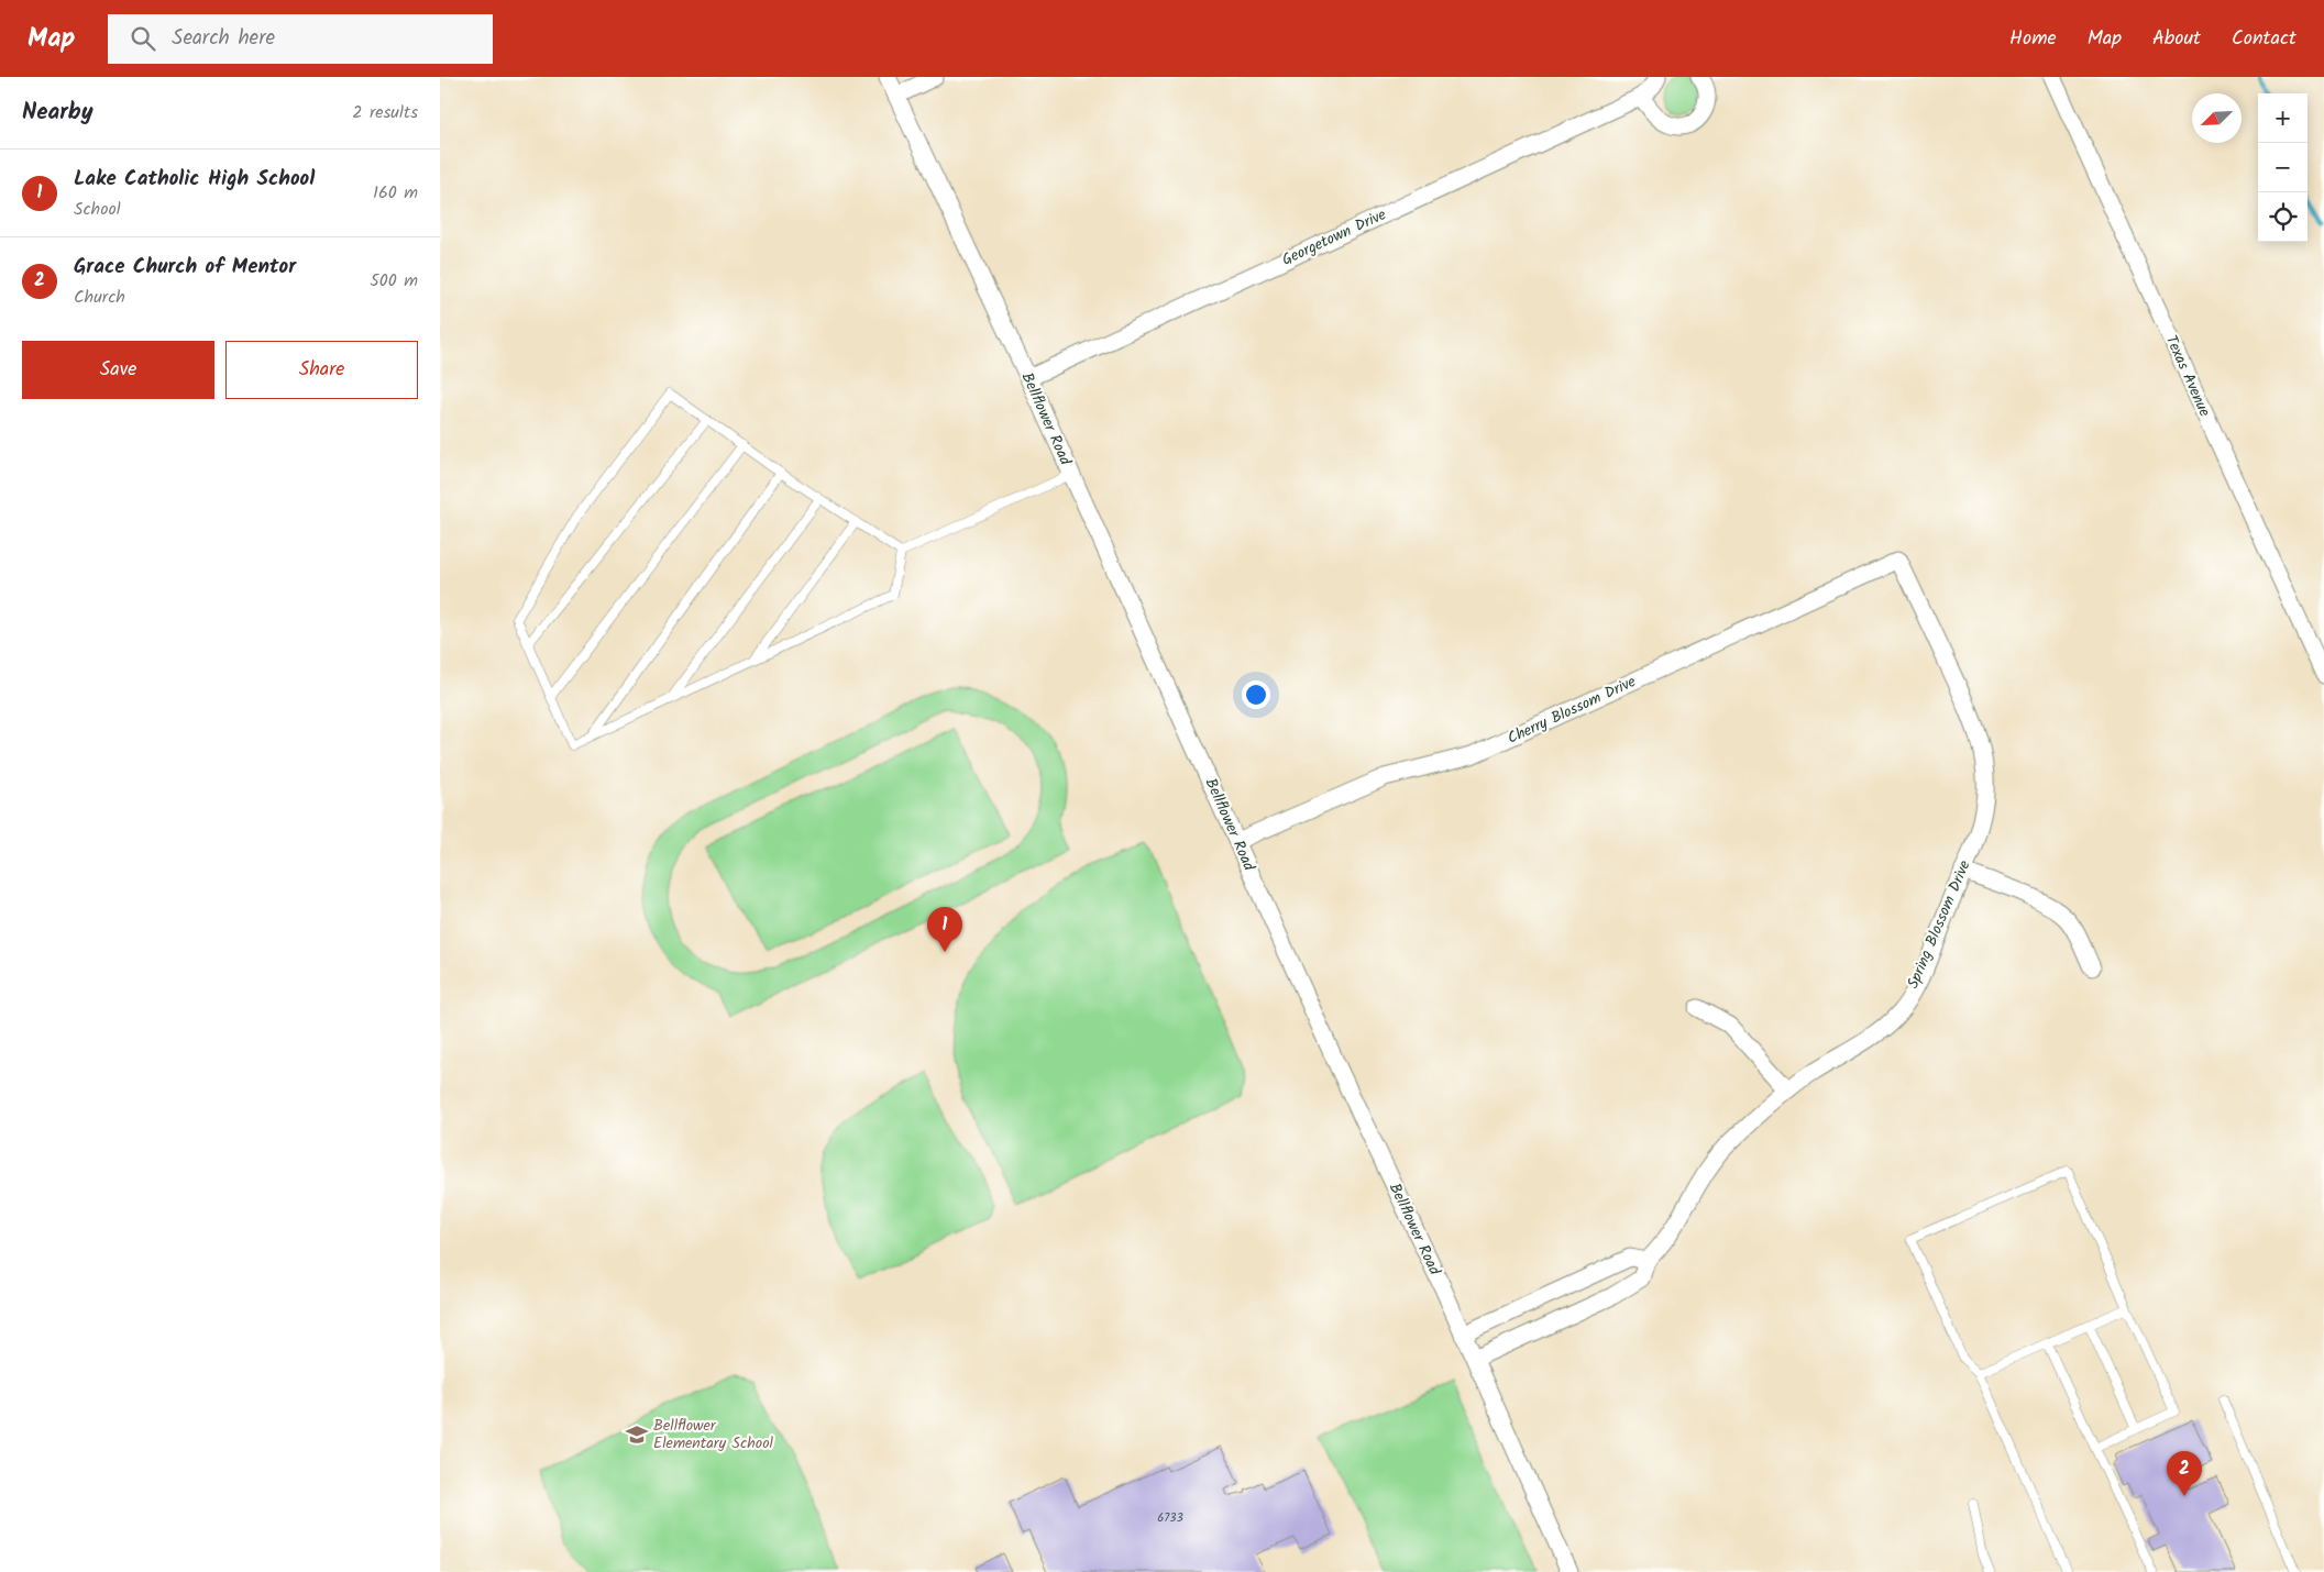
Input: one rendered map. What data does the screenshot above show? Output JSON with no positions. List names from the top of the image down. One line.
{"streets":{"street":["Georgetown Drive","Texas Avenue","Bellflower Road","Cherry Blossom Drive","Spring Blossom Drive"]},"crossings":[["Georgetown Drive","Bellflower Road"],["Bellflower Road","Cherry Blossom Drive"],["Bellflower Road","Spring Blossom Drive"],["Cherry Blossom Drive","Spring Blossom Drive"]],"places":{"school or university":["Bellflower Elementary School"]},"house_numbers":["6733"],"north":"bottom left","page":{"header":"Map","search":"Search here","nav":["Home","Map","About","Contact"],"heading":["Nearby","2 results"],"map_buttons":["+","−"],"list":[{"mark":"1","name":"Lake Catholic High School","note":"School","value":"160 m"},{"mark":"2","name":"Grace Church of Mentor","note":"Church","value":"500 m"}],"buttons":["Save","Share"],"pins":["1","2"]}}
